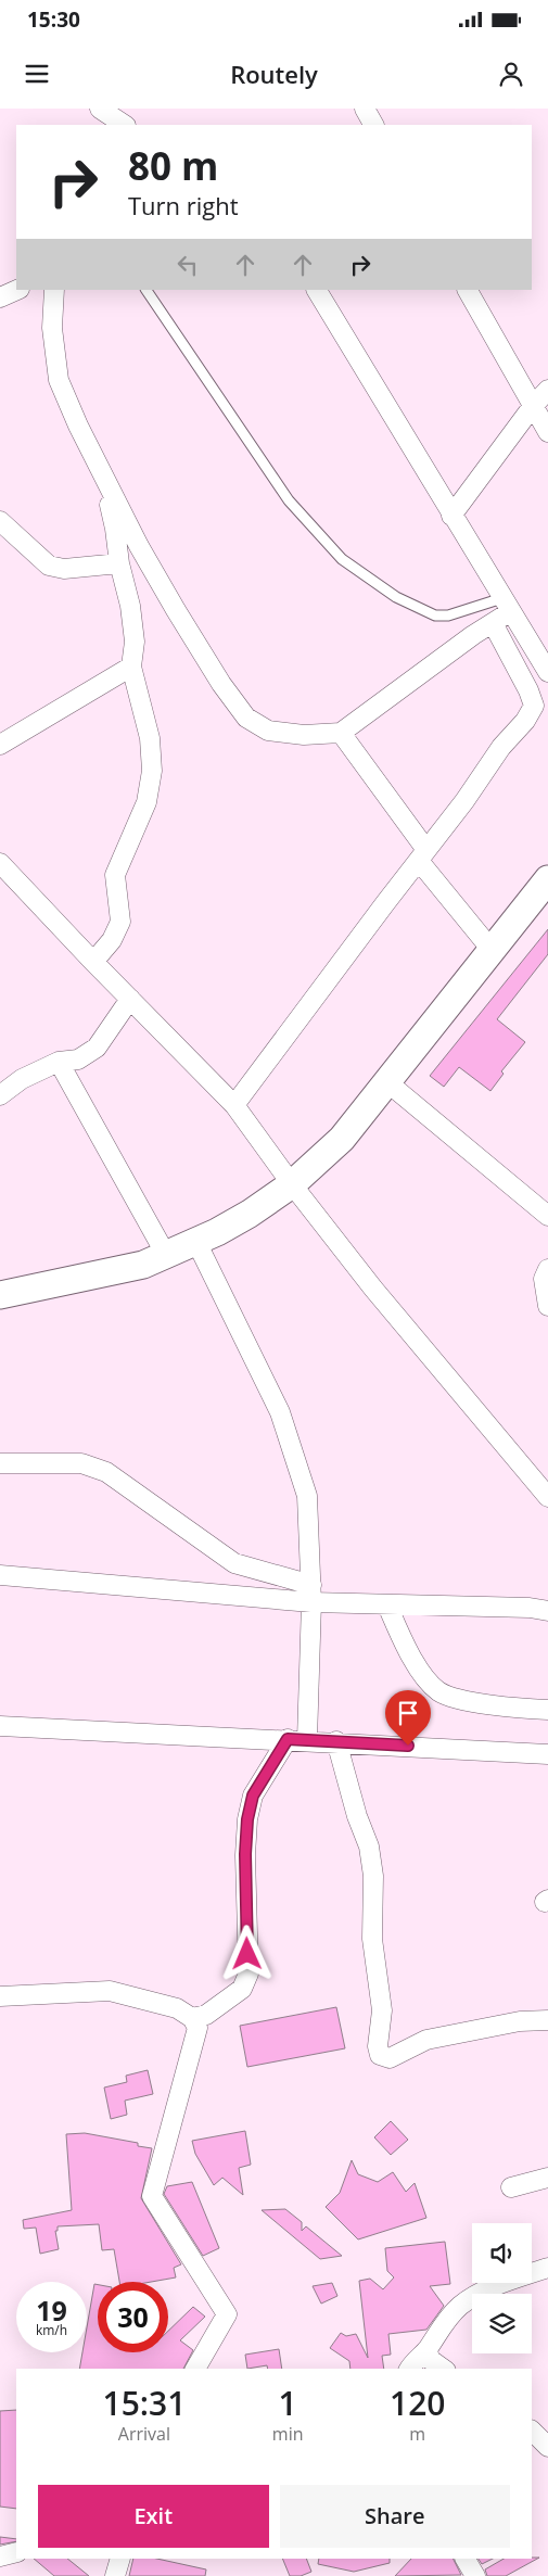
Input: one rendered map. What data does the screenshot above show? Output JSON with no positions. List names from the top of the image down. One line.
{"page":{"status":"15:30","header":"Routely","turn":["80 m","Turn right"],"speed":"19 km/h","limit":"30","eta":["15:31","Arrival","1","min","120","m"],"buttons":["Exit","Share"]}}
